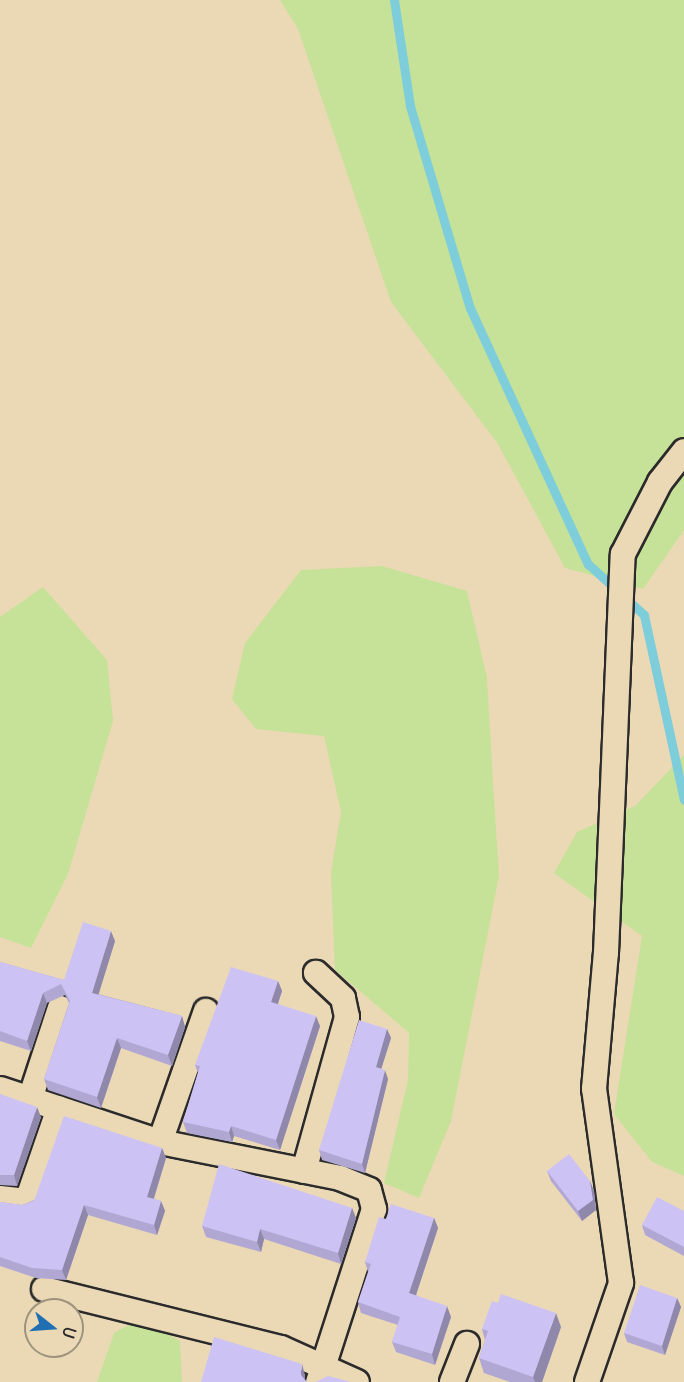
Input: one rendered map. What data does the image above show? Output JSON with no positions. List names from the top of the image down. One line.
{"north":"right"}
